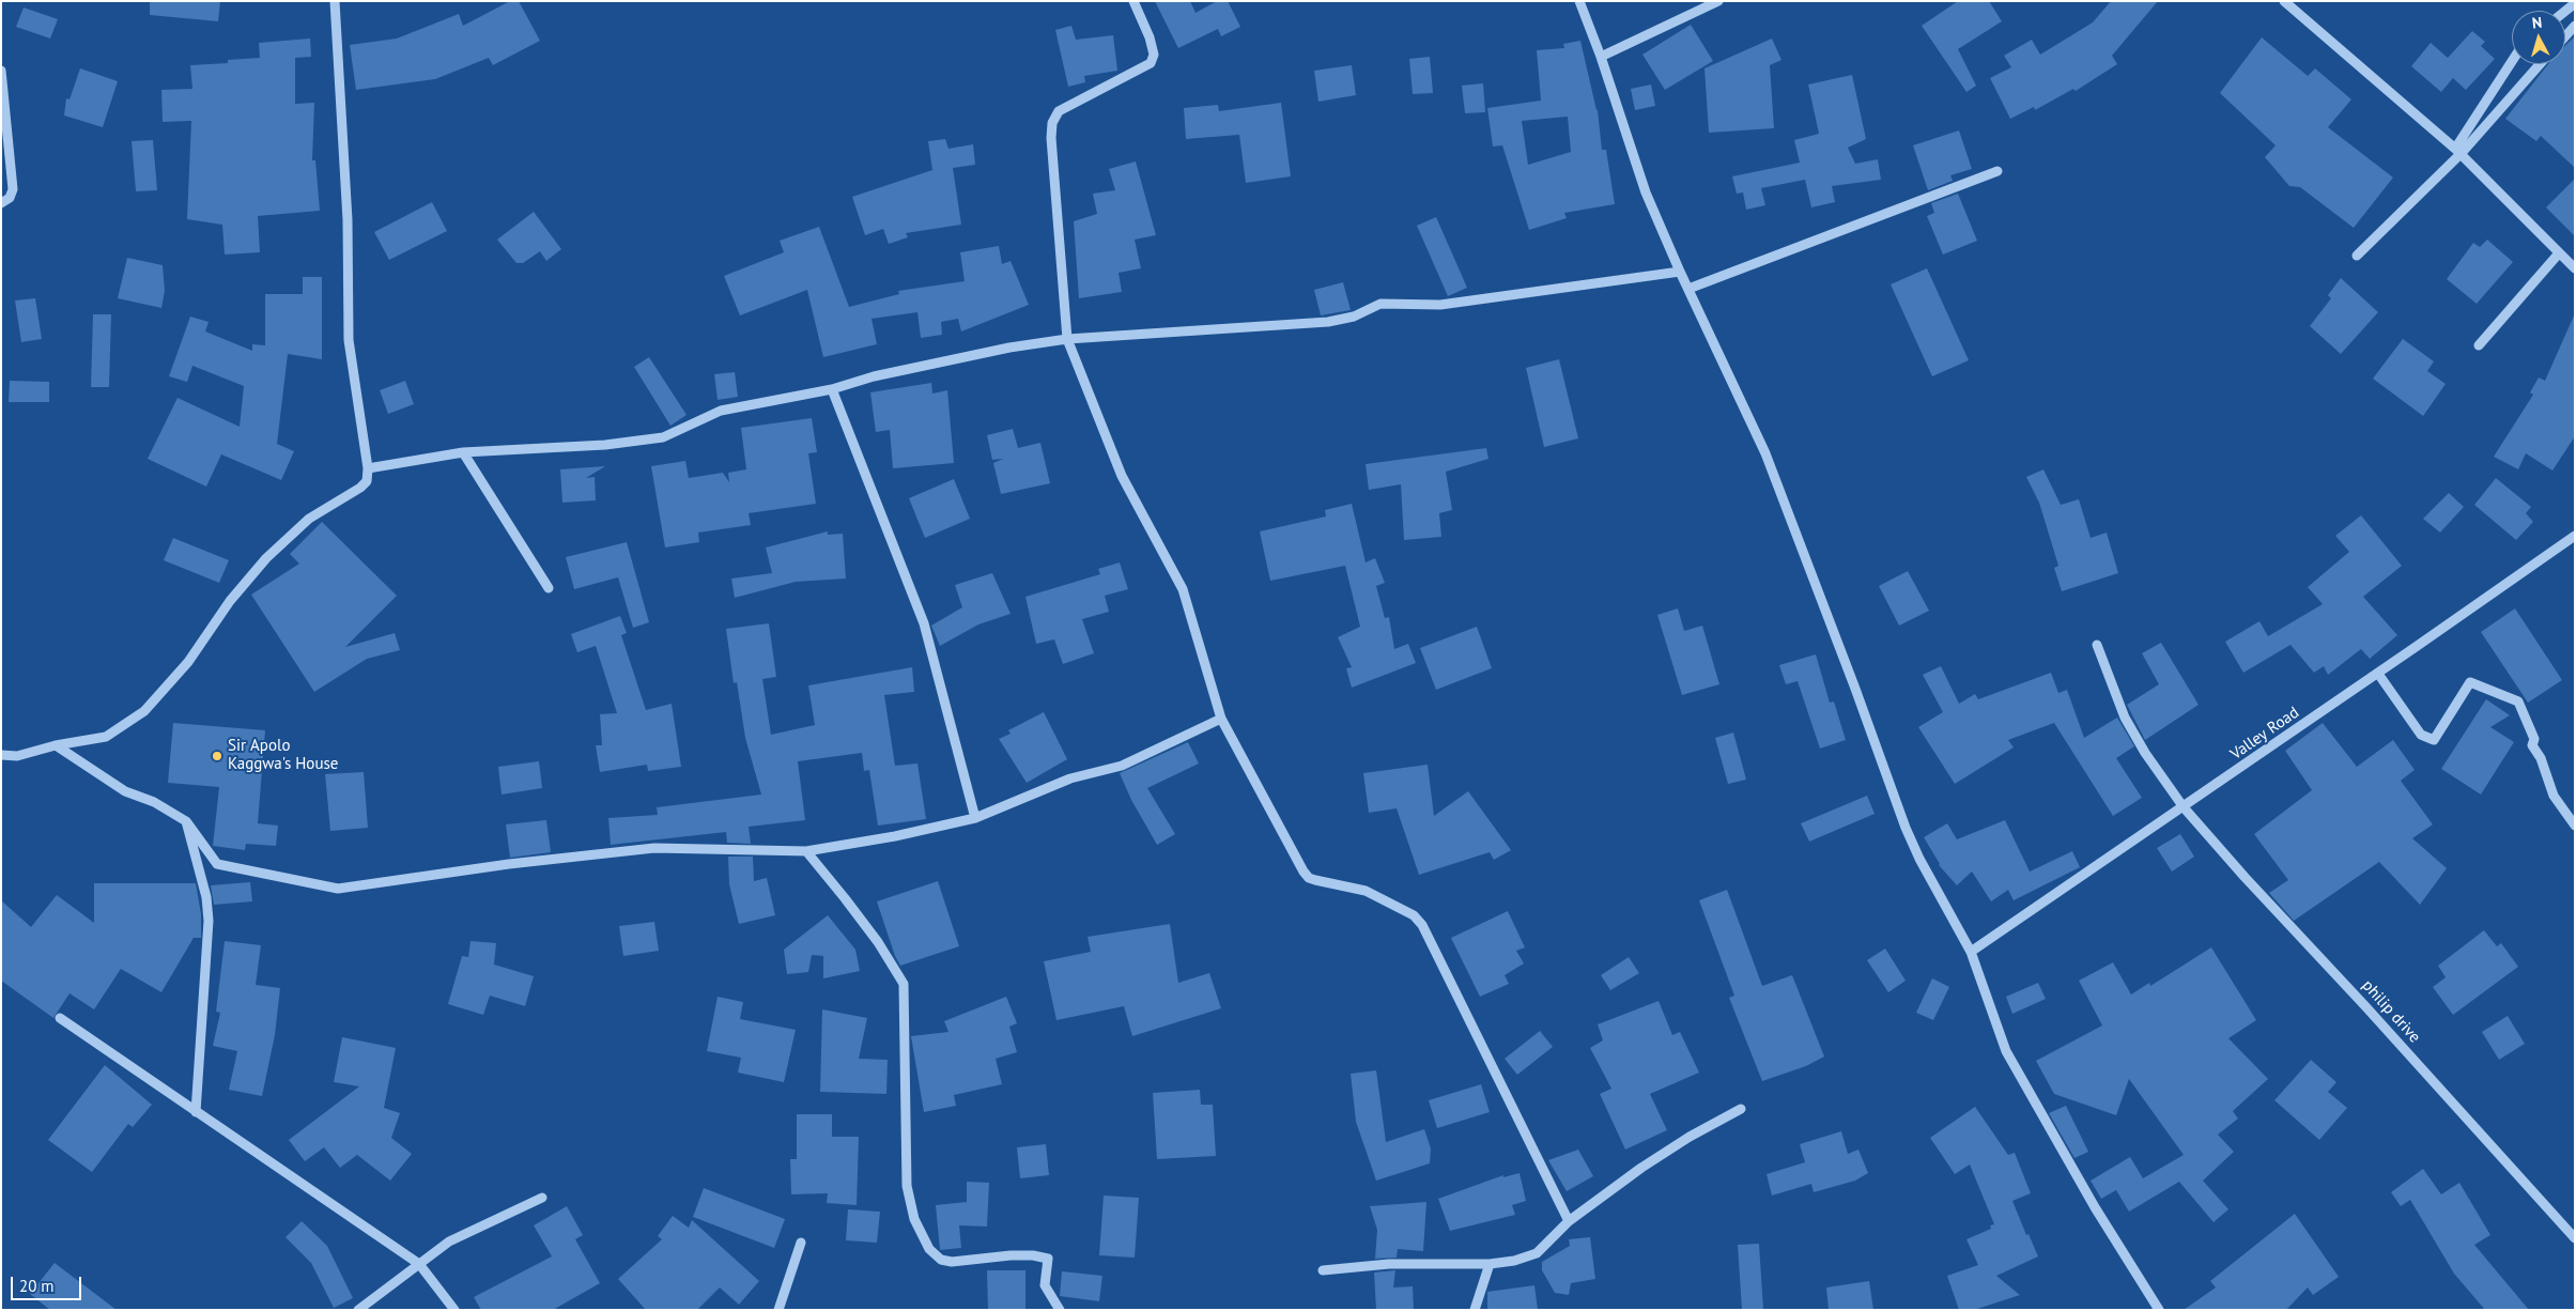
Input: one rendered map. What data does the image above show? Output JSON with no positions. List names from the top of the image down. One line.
{"streets":{"street":["Valley Road","philip drive"]},"crossings":[["Valley Road","philip drive"]],"places":["Sir Apolo Kaggwa's House"],"scale_bar":"20 m","north":"top"}
